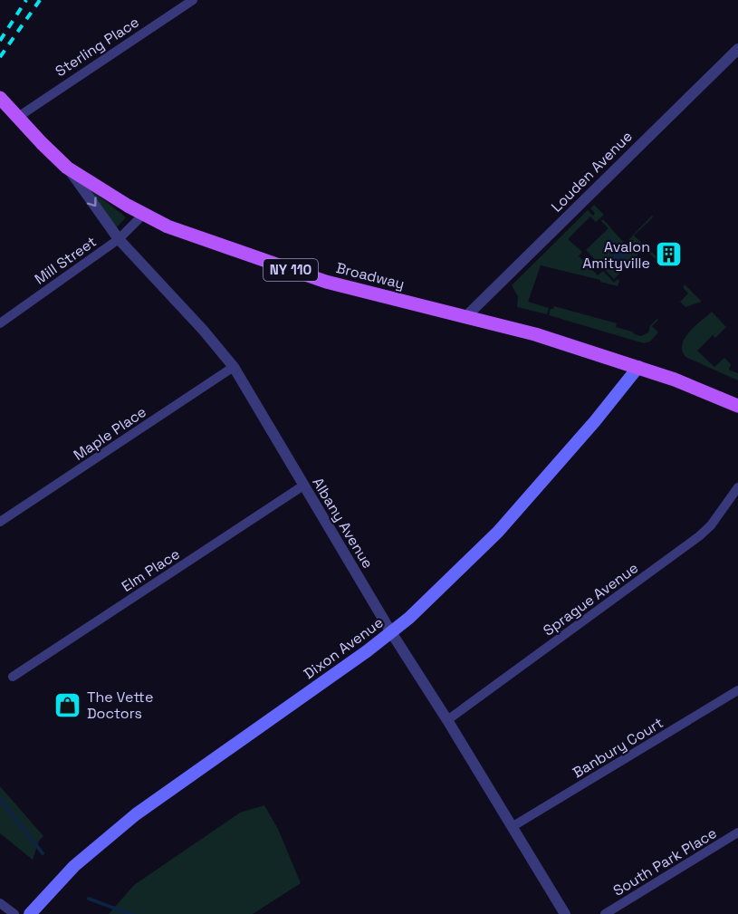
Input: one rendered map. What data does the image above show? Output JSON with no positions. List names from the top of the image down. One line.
{"streets":{"main road":["NY 110","Broadway","Dixon Avenue"],"street":["Sterling Place","Louden Avenue","Mill Street","Maple Place","Albany Avenue","Elm Place","Sprague Avenue","Banbury Court","South Park Place"]},"crossings":[["Sterling Place","Broadway"],["Louden Avenue","Broadway"],["Mill Street","Broadway"],["Mill Street","Albany Avenue"],["Broadway","Albany Avenue"],["Broadway","Dixon Avenue"],["Maple Place","Albany Avenue"],["Albany Avenue","Elm Place"],["Albany Avenue","Sprague Avenue"],["Albany Avenue","Dixon Avenue"],["Albany Avenue","Banbury Court"]],"places":{"building":["Avalon Amityville"],"shop":["The Vette Doctors"]}}
